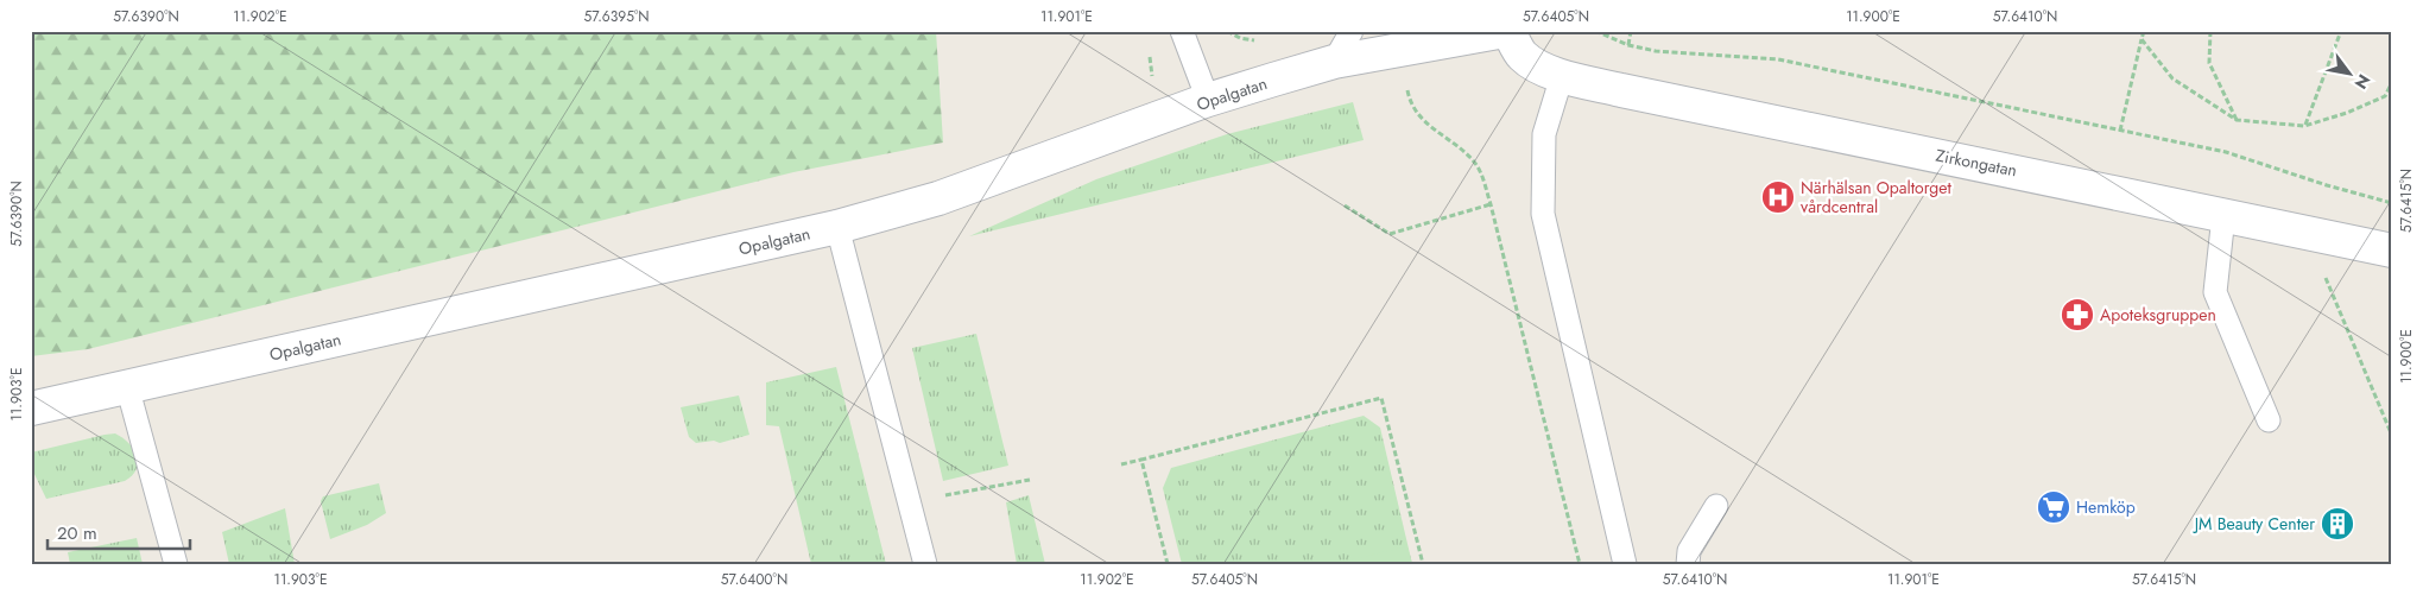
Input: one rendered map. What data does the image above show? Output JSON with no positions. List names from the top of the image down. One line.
{"streets":{"street":["Opalgatan","Zirkongatan"]},"crossings":[["Opalgatan","Zirkongatan"]],"places":{"hospital":["Närhälsan Opaltorget vårdcentral"],"pharmacy":["Apoteksgruppen"],"supermarket":["Hemköp"],"building":["JM Beauty Center"]},"scale_bar":"20 m","north":"bottom right","coordinates":["57.6390°N","11.902°E","57.6395°N","11.901°E","57.6405°N","11.900°E","57.6410°N","57.6415°N","11.903°E","57.6400°N"]}
